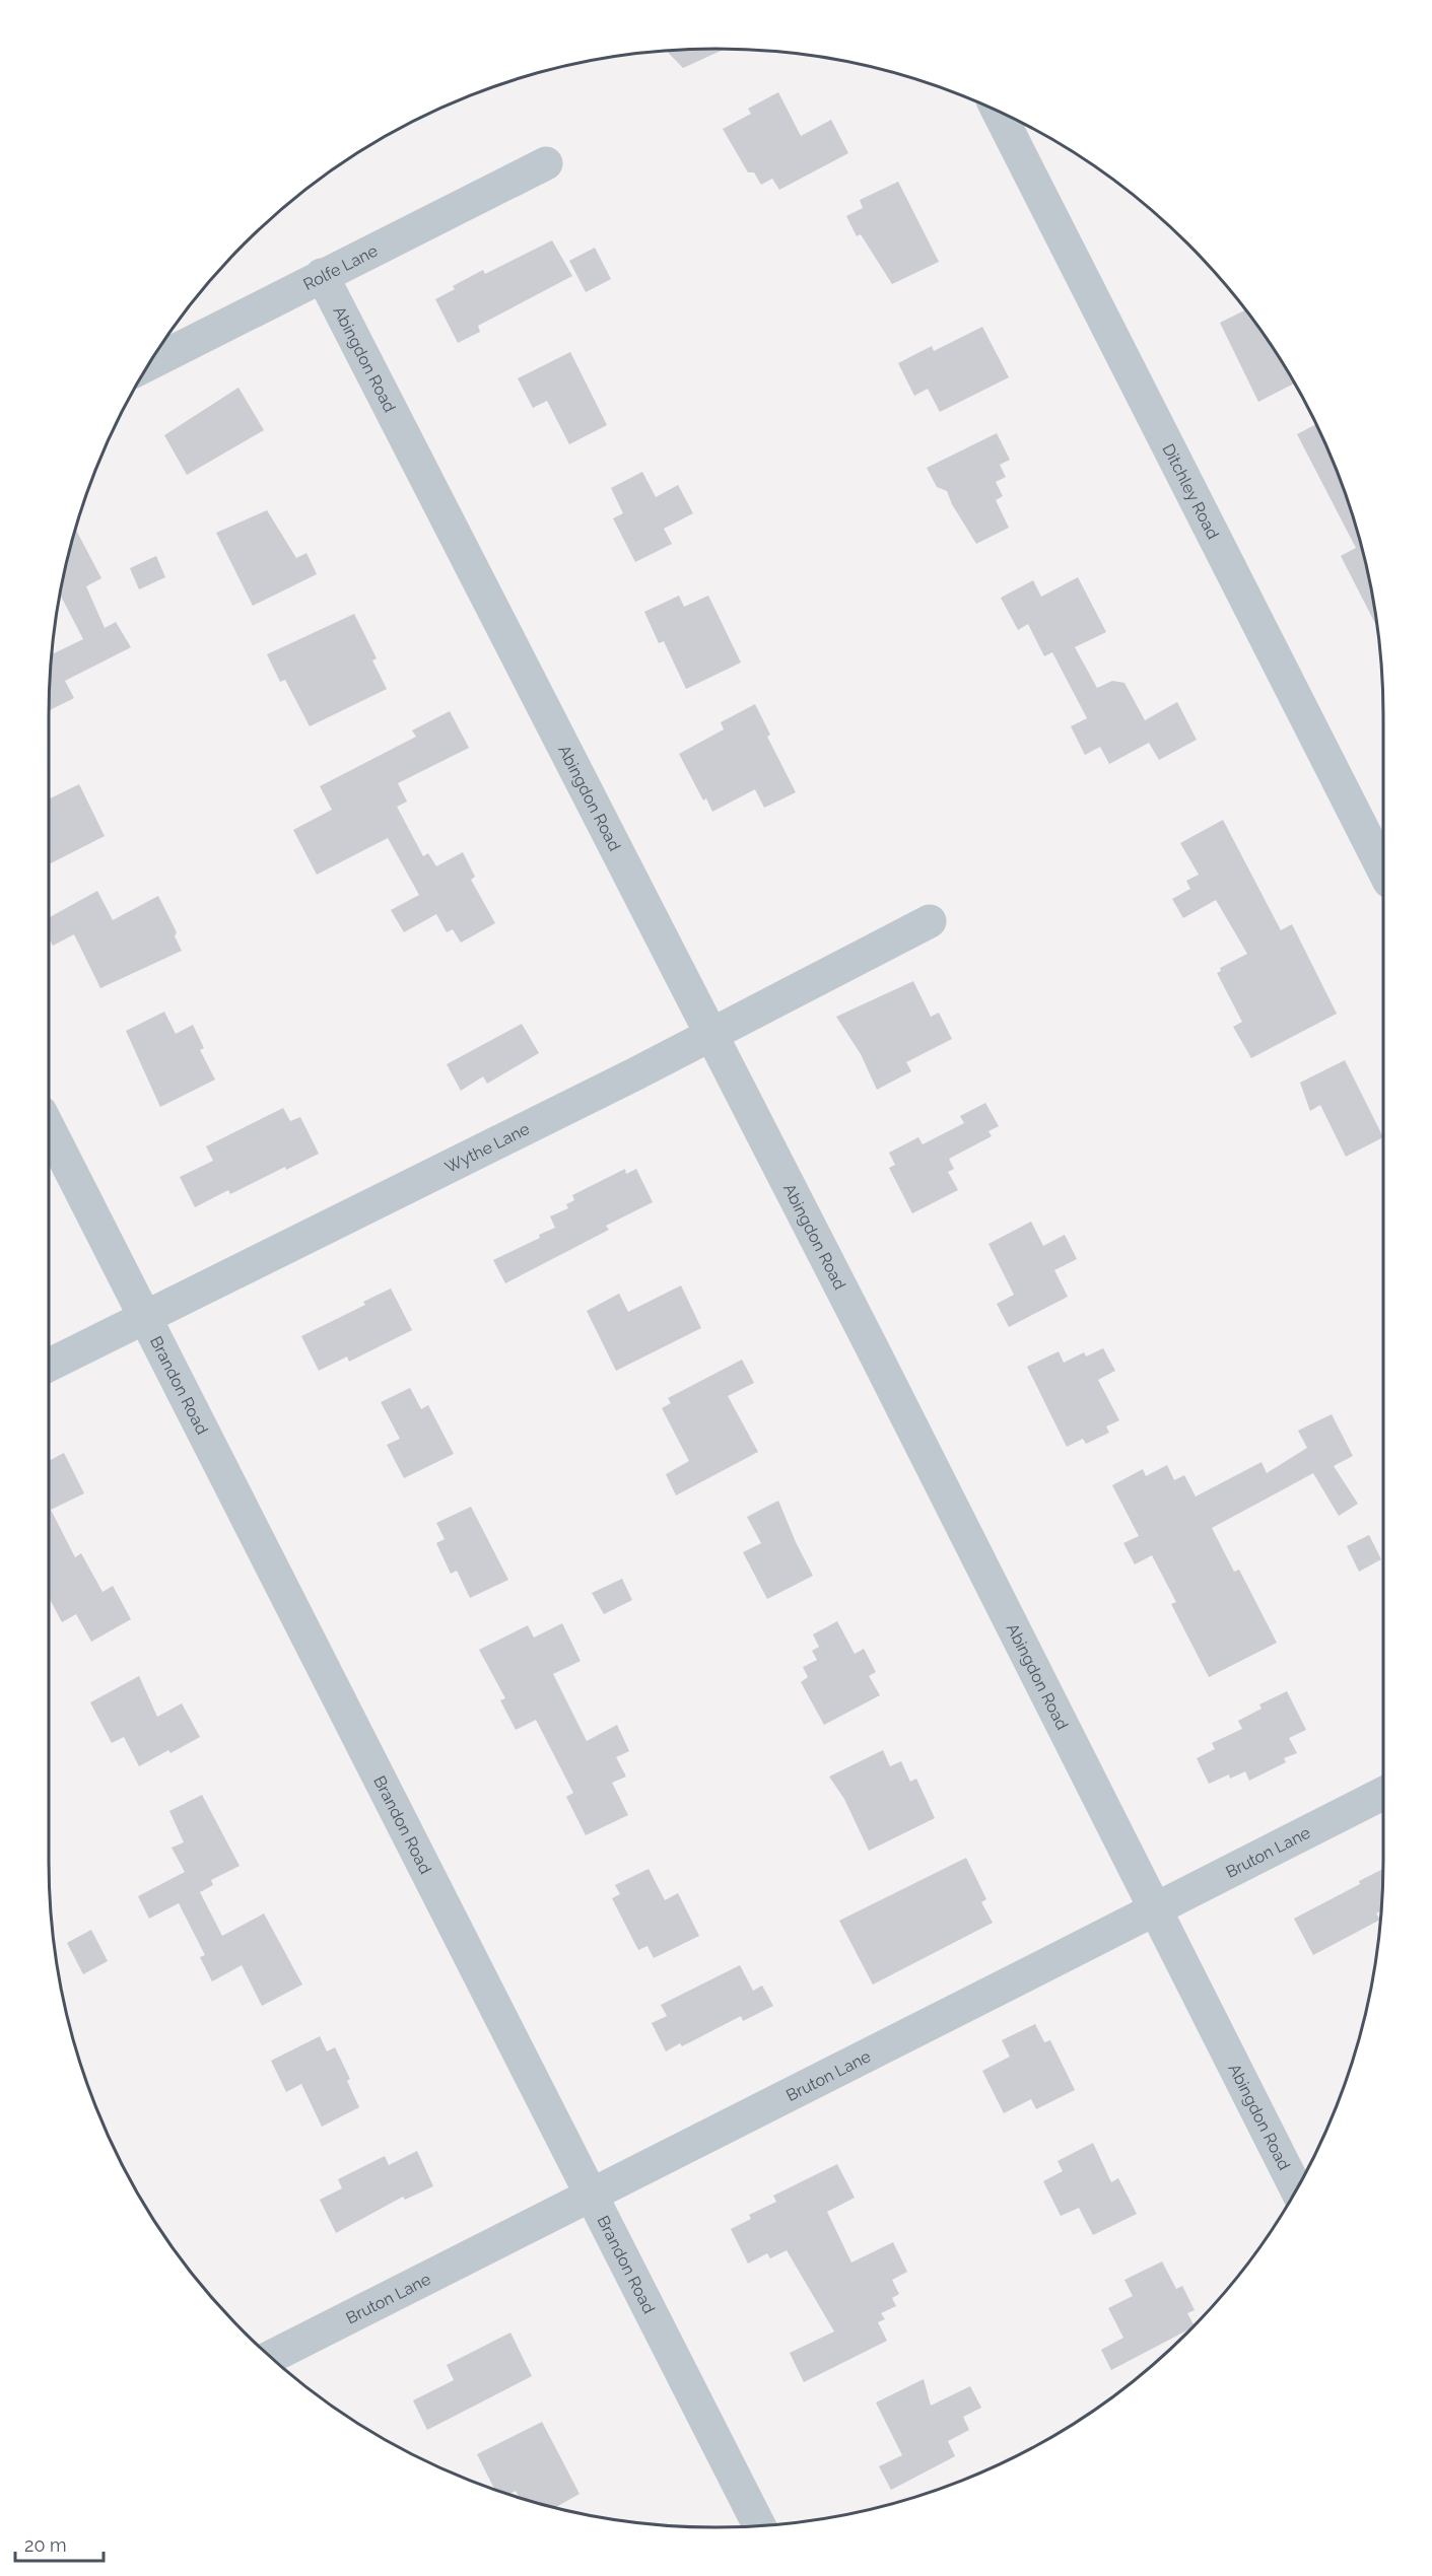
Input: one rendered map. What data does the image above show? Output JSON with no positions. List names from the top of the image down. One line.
{"streets":{"street":["Rolfe Lane","Abingdon Road","Ditchley Road","Wythe Lane","Brandon Road","Bruton Lane"]},"crossings":[["Rolfe Lane","Abingdon Road"],["Abingdon Road","Wythe Lane"],["Abingdon Road","Bruton Lane"],["Wythe Lane","Brandon Road"],["Brandon Road","Bruton Lane"]],"scale_bar":"20 m"}
